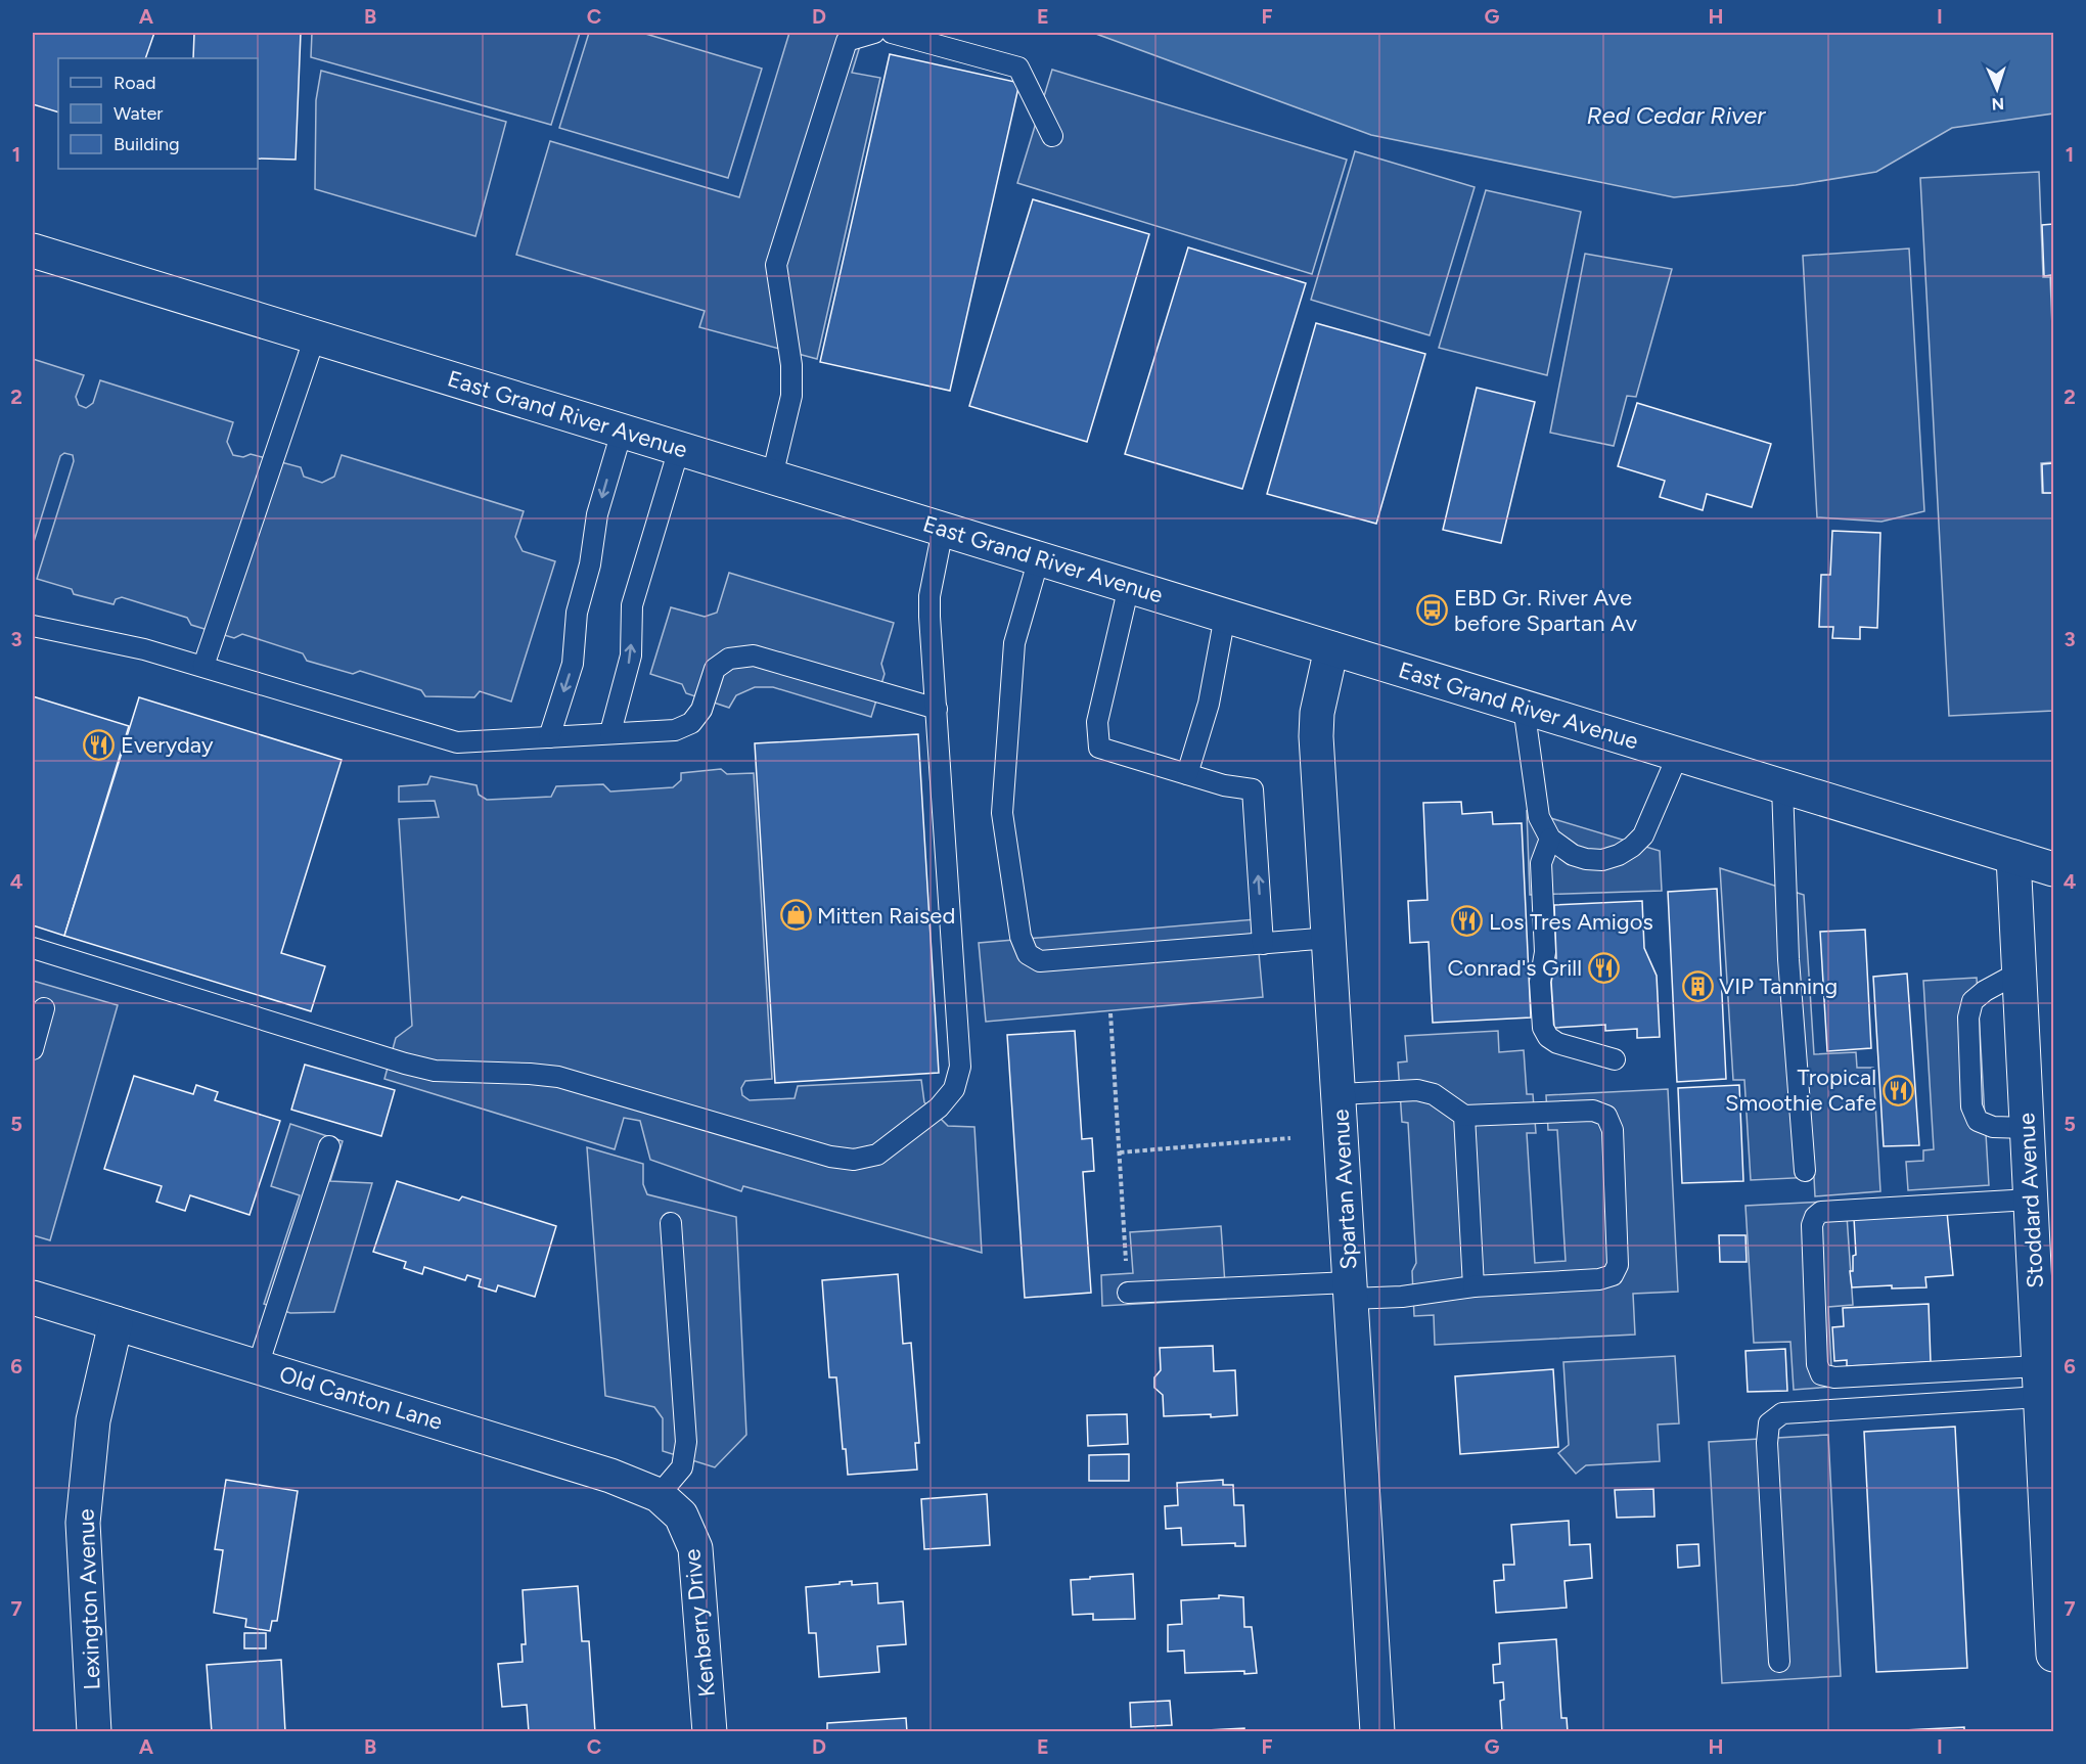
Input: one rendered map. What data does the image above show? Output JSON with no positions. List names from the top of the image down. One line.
{"streets":{"street":["East Grand River Avenue","Spartan Avenue","Stoddard Avenue","Old Canton Lane","Lexington Avenue","Kenberry Drive"]},"crossings":[["East Grand River Avenue","Spartan Avenue"],["East Grand River Avenue","Stoddard Avenue"],["Old Canton Lane","Lexington Avenue"],["Old Canton Lane","Kenberry Drive"]],"water":["Red Cedar River"],"places":{"bus stop":["EBD Gr. River Ave before Spartan Av"],"restaurant":["Everyday","Los Tres Amigos","Conrad's Grill","Tropical Smoothie Cafe"],"shop":["Mitten Raised"],"building":["VIP Tanning"]},"legend":["Road","Water","Building"],"north":"bottom","grid":{"columns":["A","B","C","D","E","F","G","H","I"],"rows":["1","2","3","4","5","6","7"]}}
